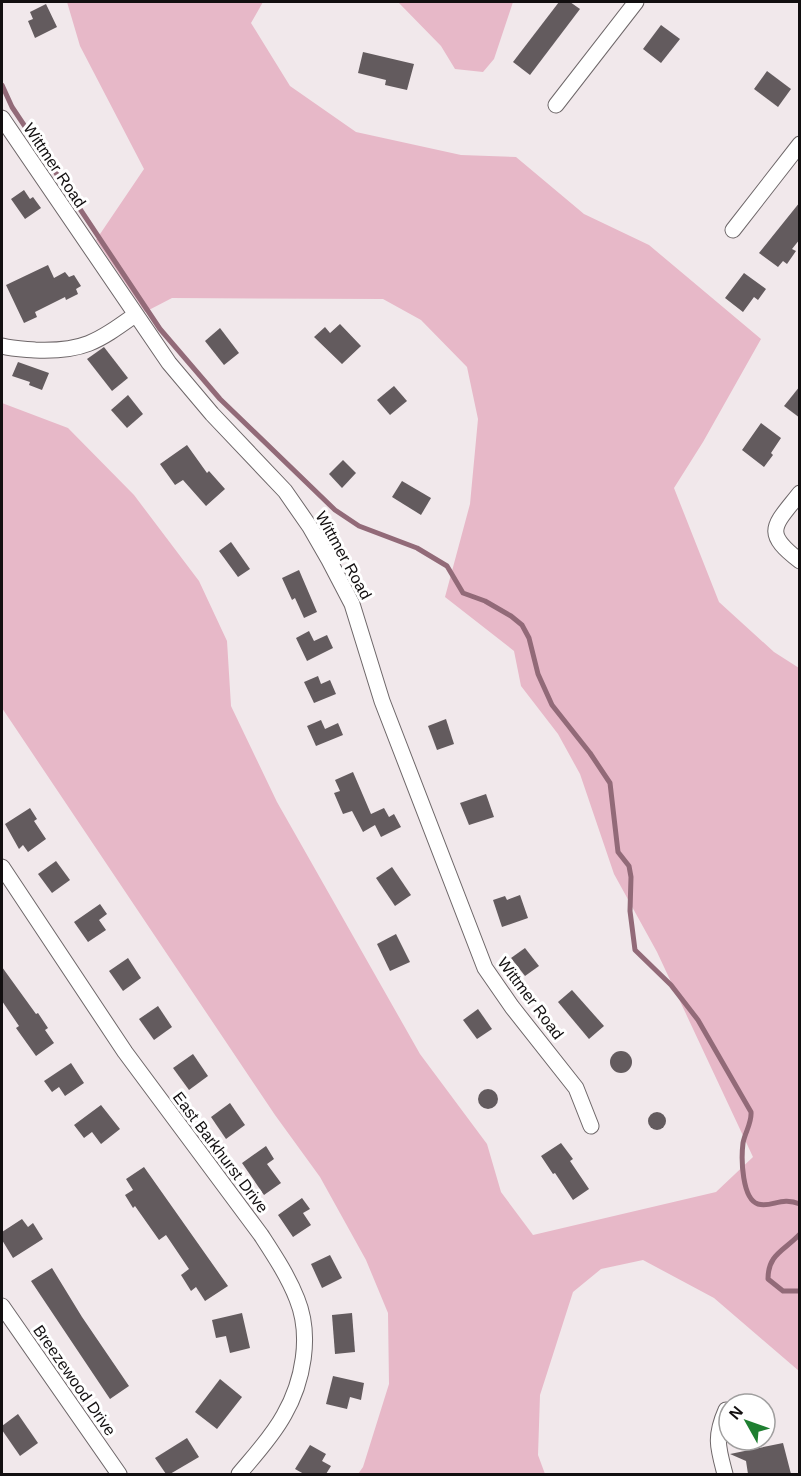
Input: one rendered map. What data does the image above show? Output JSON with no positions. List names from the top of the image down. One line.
{"streets":{"street":["Wittmer Road","East Barkhurst Drive","Breezewood Drive"]},"north":"top left"}
